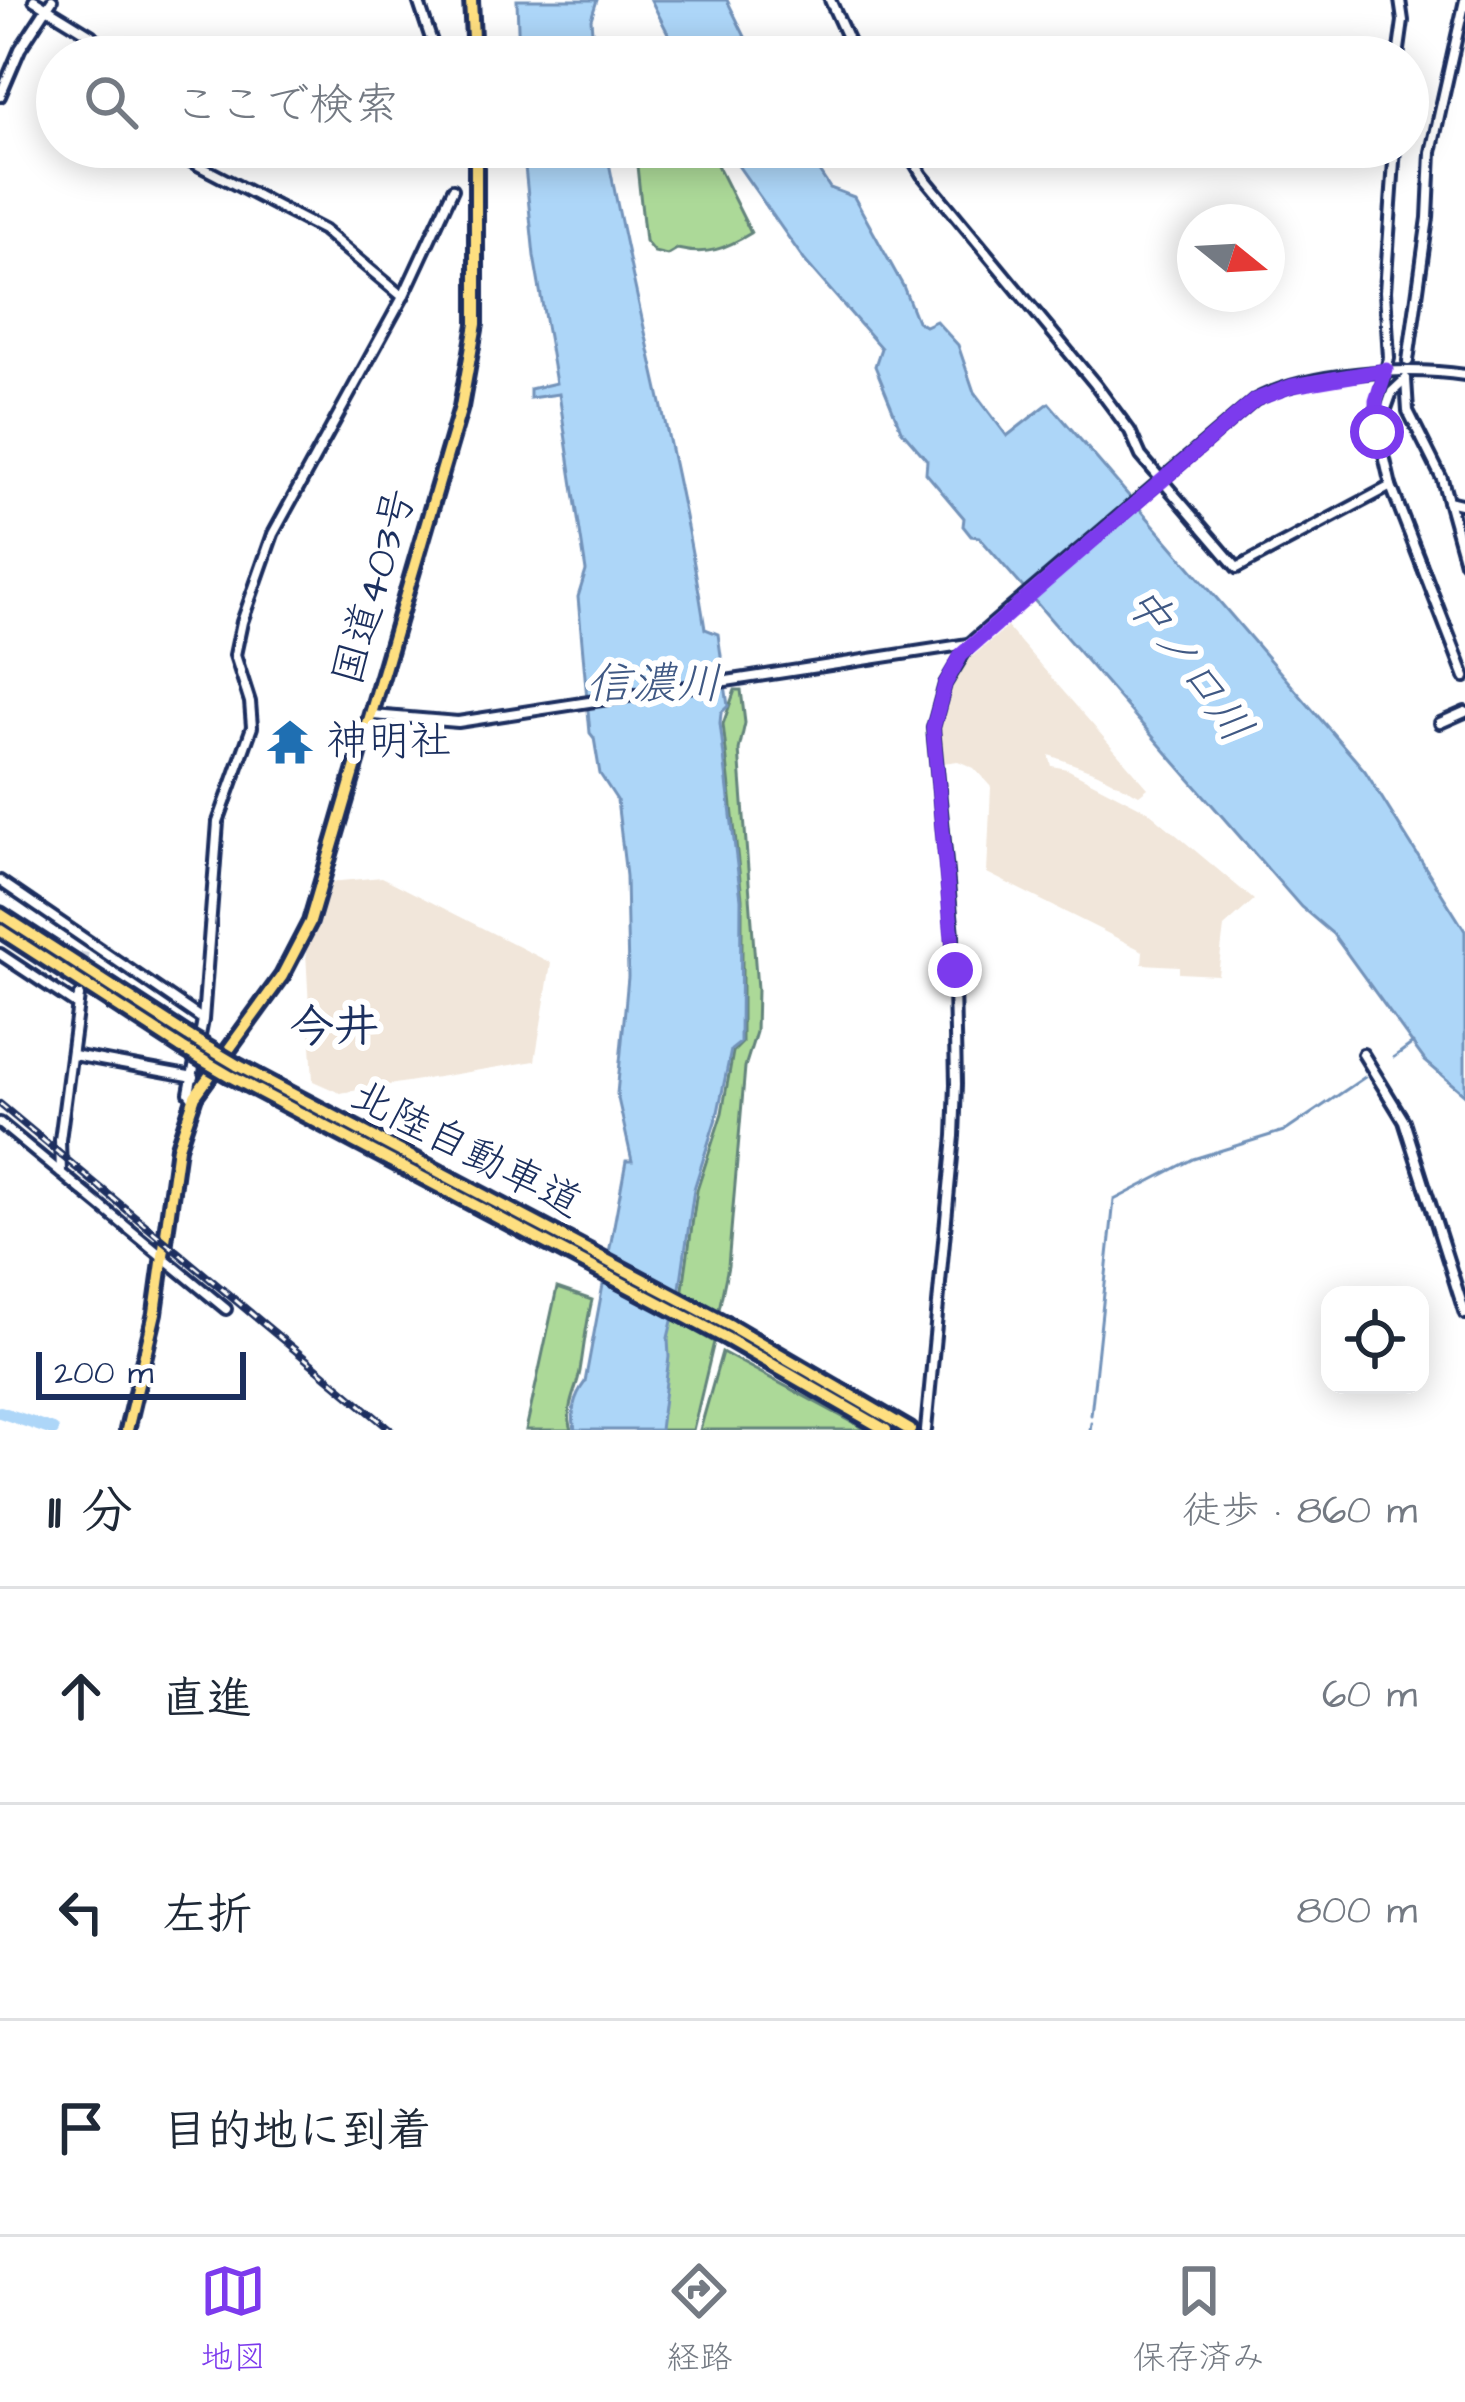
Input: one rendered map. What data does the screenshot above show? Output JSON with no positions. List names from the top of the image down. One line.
{"streets":{"highway":["国道403号","北陸自動車道"]},"districts":["今井"],"water":["中ノ口川","信濃川"],"places":{"temple":["神明社"]},"scale_bar":"200 m","north":"right","page":{"search":"ここで検索","scale":"200 m","heading":["11 分","徒歩 · 860 m"],"list":[["直進","60 m"],["左折","800 m"],"目的地に到着"],"nav":["地図","経路","保存済み"]}}
